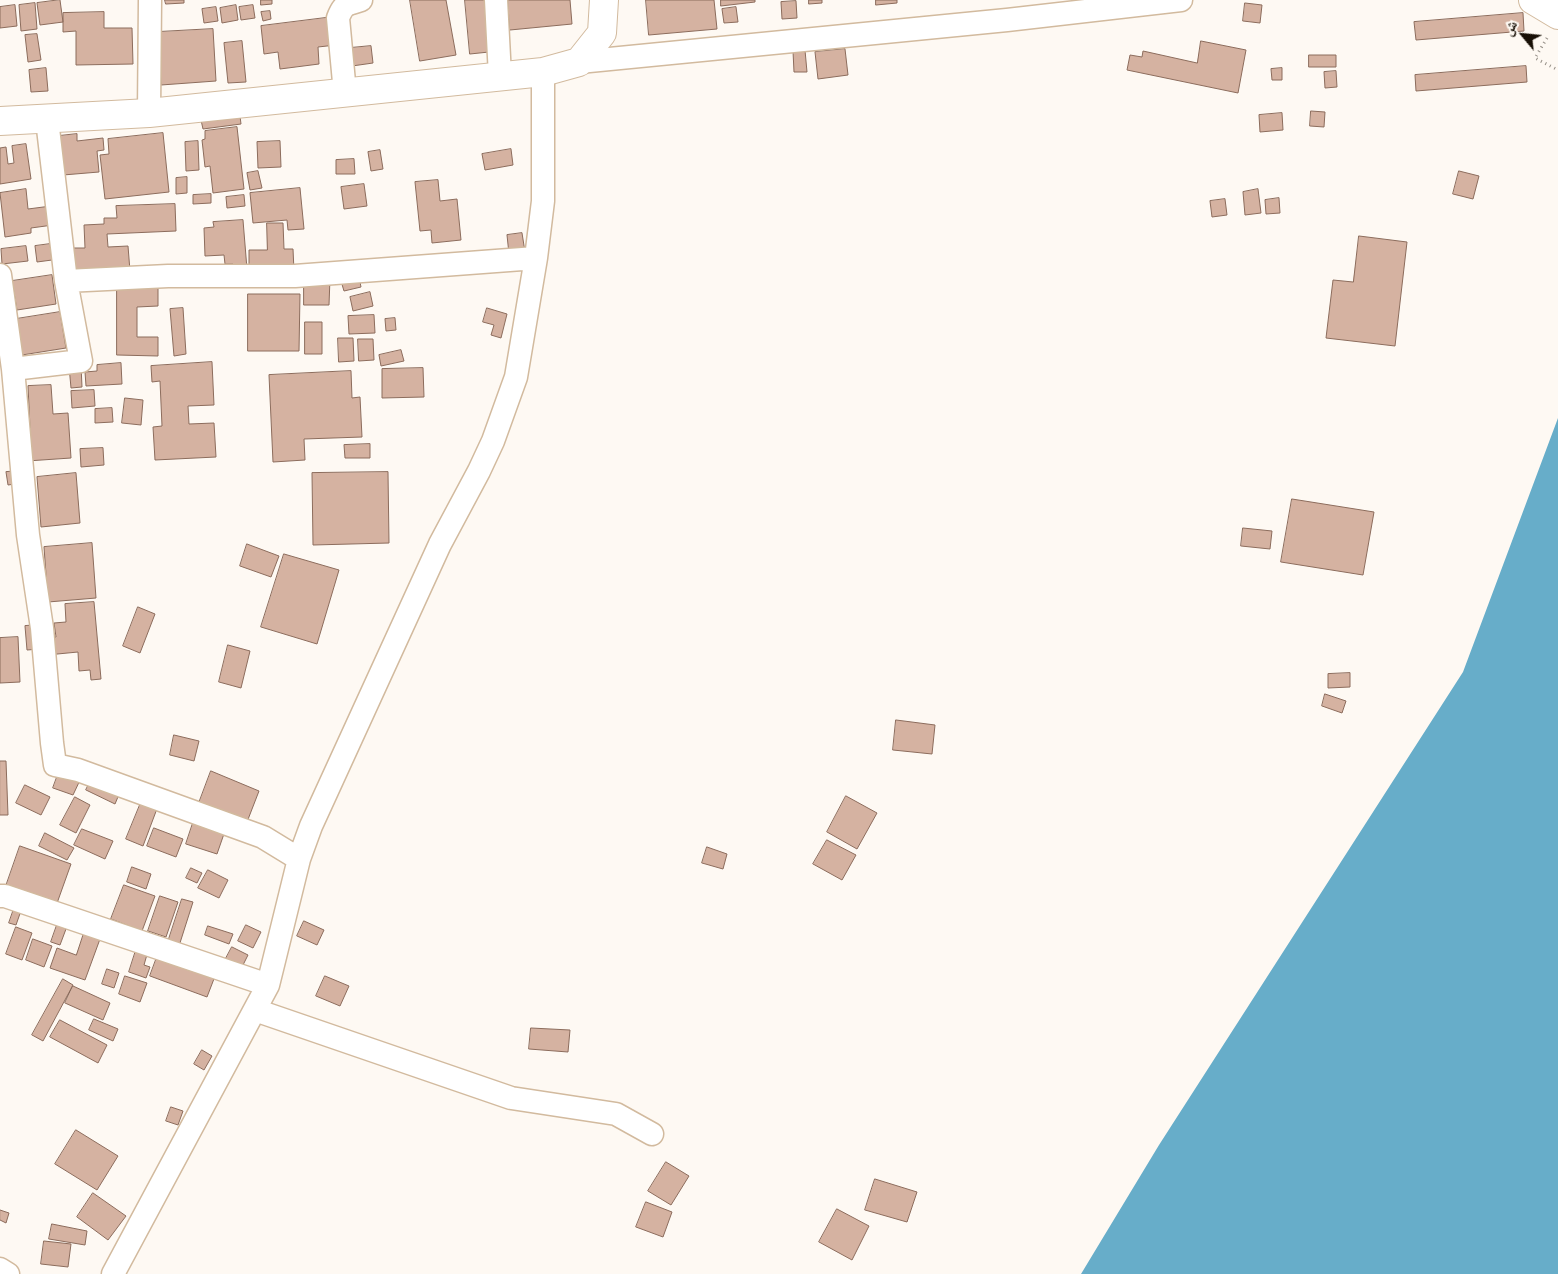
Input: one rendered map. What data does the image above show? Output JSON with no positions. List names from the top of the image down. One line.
{"north":"top left"}
